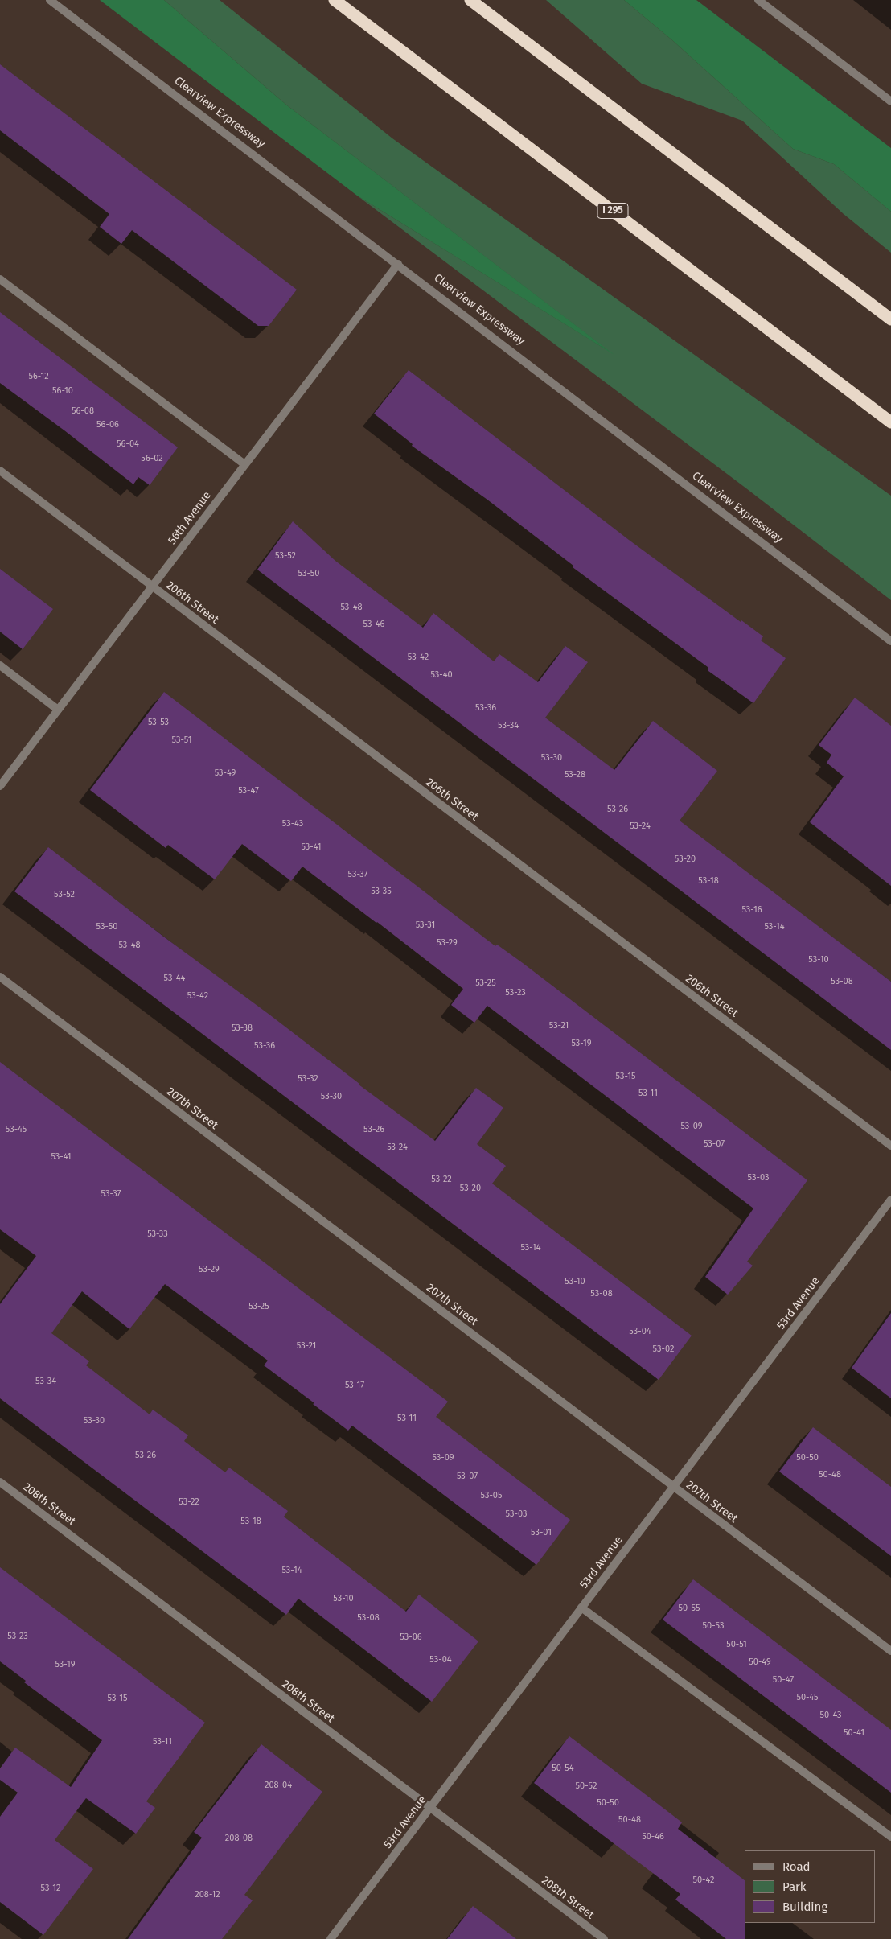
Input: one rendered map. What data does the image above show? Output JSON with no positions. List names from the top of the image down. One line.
{"streets":{"highway":["I 295"],"street":["Clearview Expressway","56th Avenue","206th Street","207th Street","53rd Avenue","208th Street"]},"crossings":[["Clearview Expressway","56th Avenue"],["56th Avenue","206th Street"],["207th Street","53rd Avenue"],["53rd Avenue","208th Street"]],"house_numbers":["56-12","56-10","56-08","56-06","56-04","56-02","53-52","53-50","53-48","53-46","53-42","53-40","53-36","53-53","53-34","53-51","53-30","53-49","53-28","53-47","53-26","53-43","53-24","53-41","53-20","53-37","53-18","53-35","53-52","53-16","53-31","53-50","53-14","53-29","53-48","53-10","53-44","53-08","53-25","53-23","53-42","53-21","53-38","53-19","53-36","53-15","53-32","53-11","53-30","53-09","53-45","53-26","53-07","53-24","53-41","53-03","53-22","53-20","53-37","53-33","53-14","53-29","53-10","53-08","53-25","53-04","53-21","53-02","53-34","53-17","53-11","53-30","53-26","53-09","50-50","50-48","53-07","53-05","53-22","53-03","53-18","53-01","53-14","53-10","50-55","53-08","50-53","53-23","53-06","50-51","53-04","50-49","53-19","50-47","50-45","53-15","50-43","50-41","53-11","50-54","208-04","50-52","50-50","50-48","50-46","208-08","50-42","53-12","208-12"],"legend":["Road","Park","Building"]}
